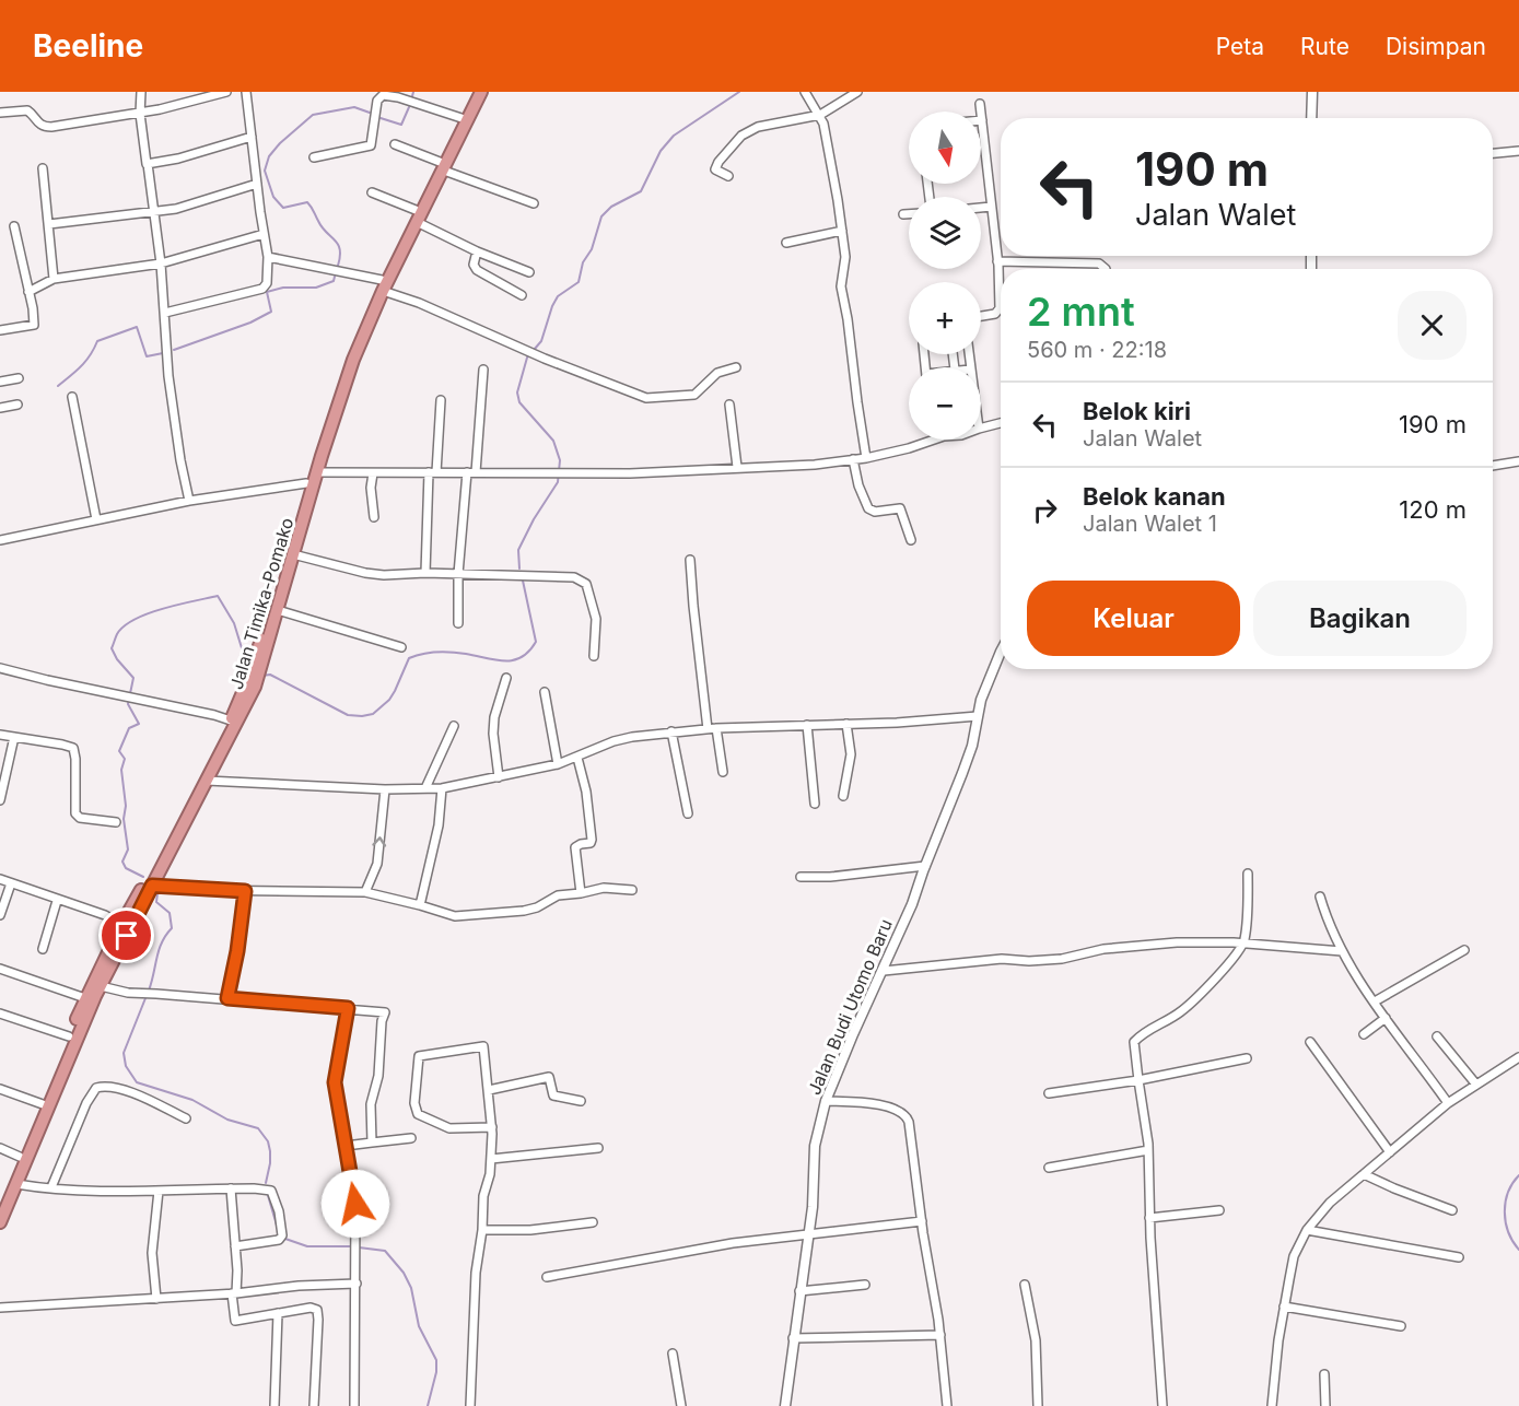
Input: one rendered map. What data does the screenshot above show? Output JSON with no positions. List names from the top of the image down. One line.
{"streets":{"highway":["Jalan Timika-Pomako"],"street":["Jalan Budi Utomo Baru"]},"north":"bottom","page":{"header":"Beeline","nav":["Peta","Rute","Disimpan"],"map_buttons":["+","−"],"turn":["190 m","Jalan Walet"],"heading":["2 mnt","560 m · 22:18"],"list":[{"name":"Belok kiri","note":"Jalan Walet","value":"190 m"},{"name":"Belok kanan","note":"Jalan Walet 1","value":"120 m"}],"buttons":["Keluar","Bagikan"]}}
